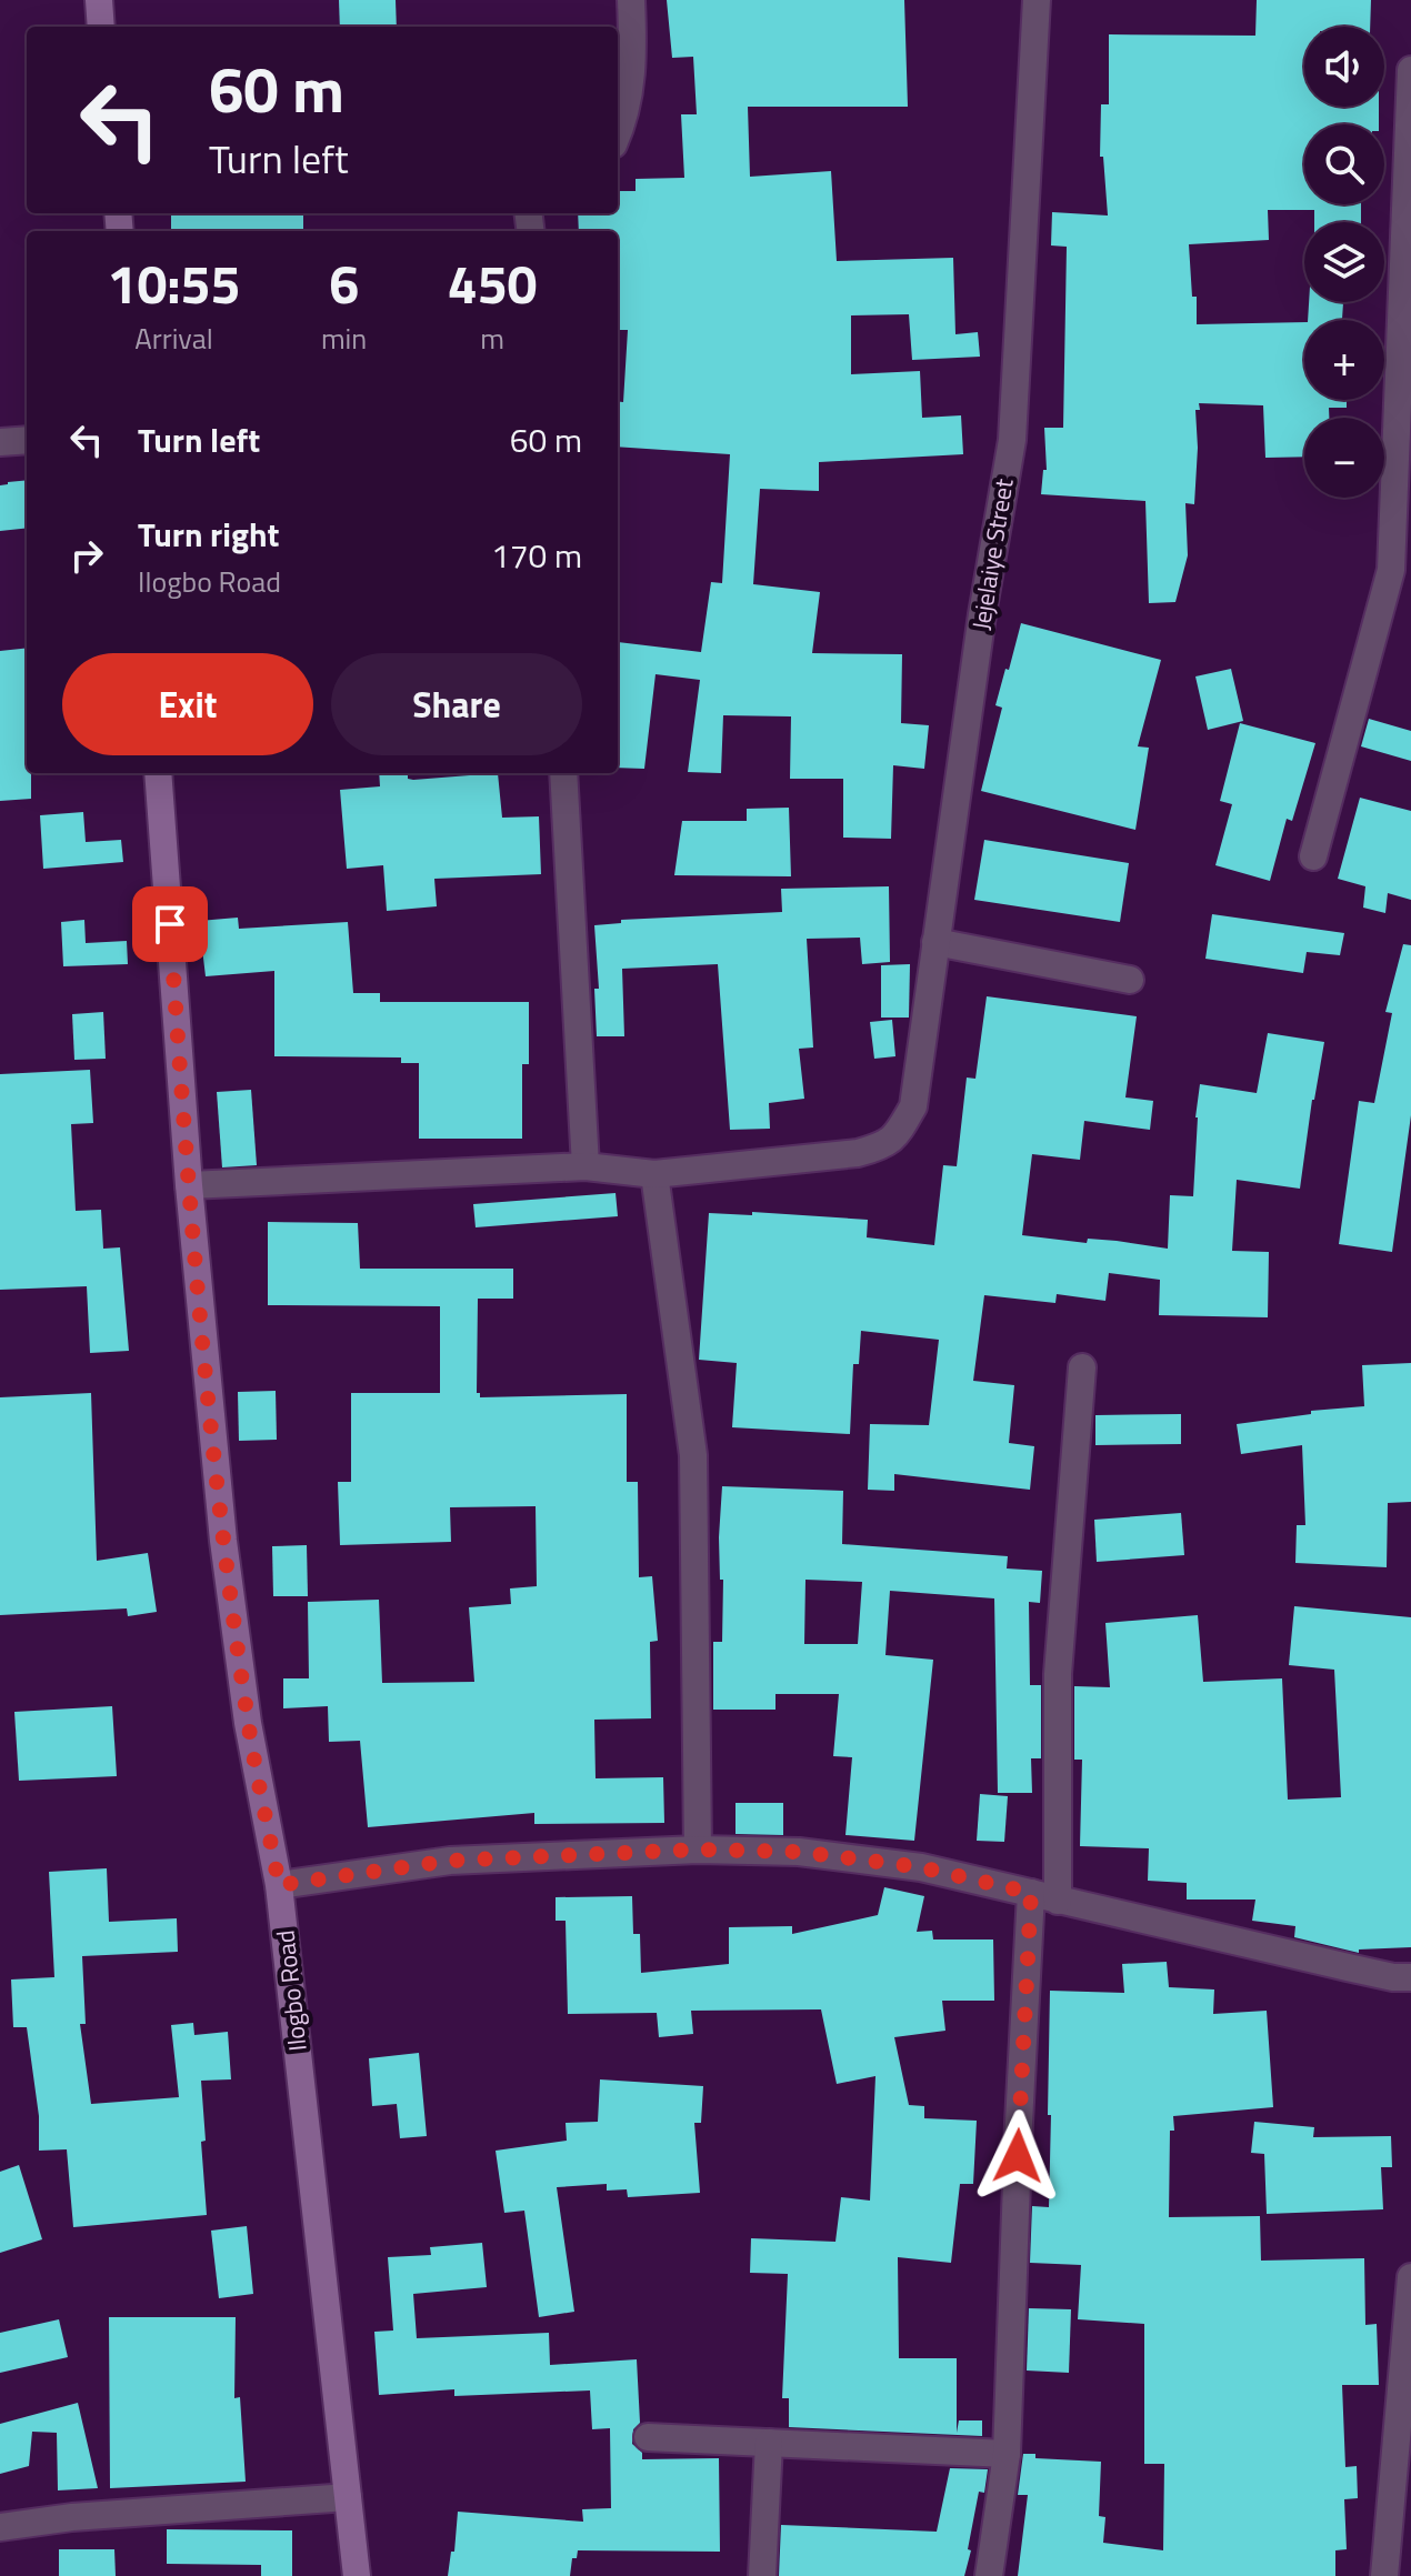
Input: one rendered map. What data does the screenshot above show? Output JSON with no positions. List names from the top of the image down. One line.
{"streets":{"main road":["Ilogbo Road"],"street":["Jejelaiye Street"]},"page":{"map_buttons":["+","−"],"turn":["60 m","Turn left"],"eta":["10:55","Arrival","6","min","450","m"],"list":[{"name":"Turn left","value":"60 m"},{"name":"Turn right","note":"Ilogbo Road","value":"170 m"}],"buttons":["Exit","Share"]}}
